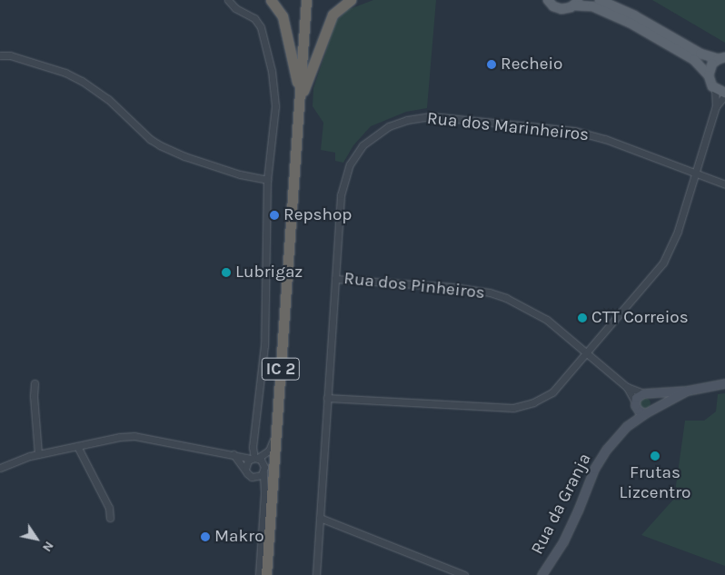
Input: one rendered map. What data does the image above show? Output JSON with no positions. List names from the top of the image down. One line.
{"streets":{"highway":["IC 2"],"main road":["Rua da Granja"],"street":["Rua dos Marinheiros","Rua dos Pinheiros"]},"crossings":[["Rua dos Marinheiros","Rua dos Pinheiros"],["Rua dos Pinheiros","Rua da Granja"]],"places":["Recheio","Repshop","Lubrigaz","CTT Correios","Frutas Lizcentro","Makro"],"north":"bottom right"}
